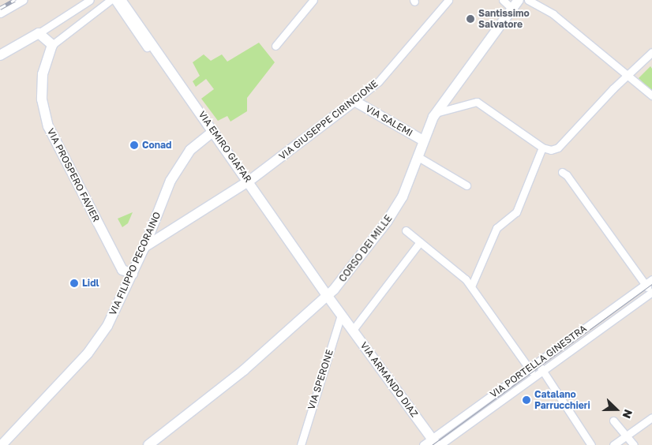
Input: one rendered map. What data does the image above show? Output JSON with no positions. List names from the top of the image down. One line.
{"streets":{"street":["VIA GIUSEPPE CIRINCIONE","VIA SALEMI","VIA EMIRO GIAFAR","VIA PROSPERO FAVIER","CORSO DEI MILLE","VIA FILIPPO PECORAINO","VIA PORTELLA GINESTRA","VIA SPERONE","VIA ARMANDO DIAZ"]},"crossings":[["VIA GIUSEPPE CIRINCIONE","VIA SALEMI"],["VIA GIUSEPPE CIRINCIONE","VIA EMIRO GIAFAR"],["VIA GIUSEPPE CIRINCIONE","VIA FILIPPO PECORAINO"],["VIA SALEMI","CORSO DEI MILLE"],["VIA EMIRO GIAFAR","CORSO DEI MILLE"],["VIA EMIRO GIAFAR","VIA FILIPPO PECORAINO"],["VIA EMIRO GIAFAR","VIA SPERONE"],["VIA EMIRO GIAFAR","VIA ARMANDO DIAZ"],["VIA PROSPERO FAVIER","VIA FILIPPO PECORAINO"],["VIA PORTELLA GINESTRA","VIA ARMANDO DIAZ"],["VIA SPERONE","VIA ARMANDO DIAZ"]],"places":["Santissimo Salvatore","Conad","Lidl","Catalano Parrucchieri"],"north":"right"}
